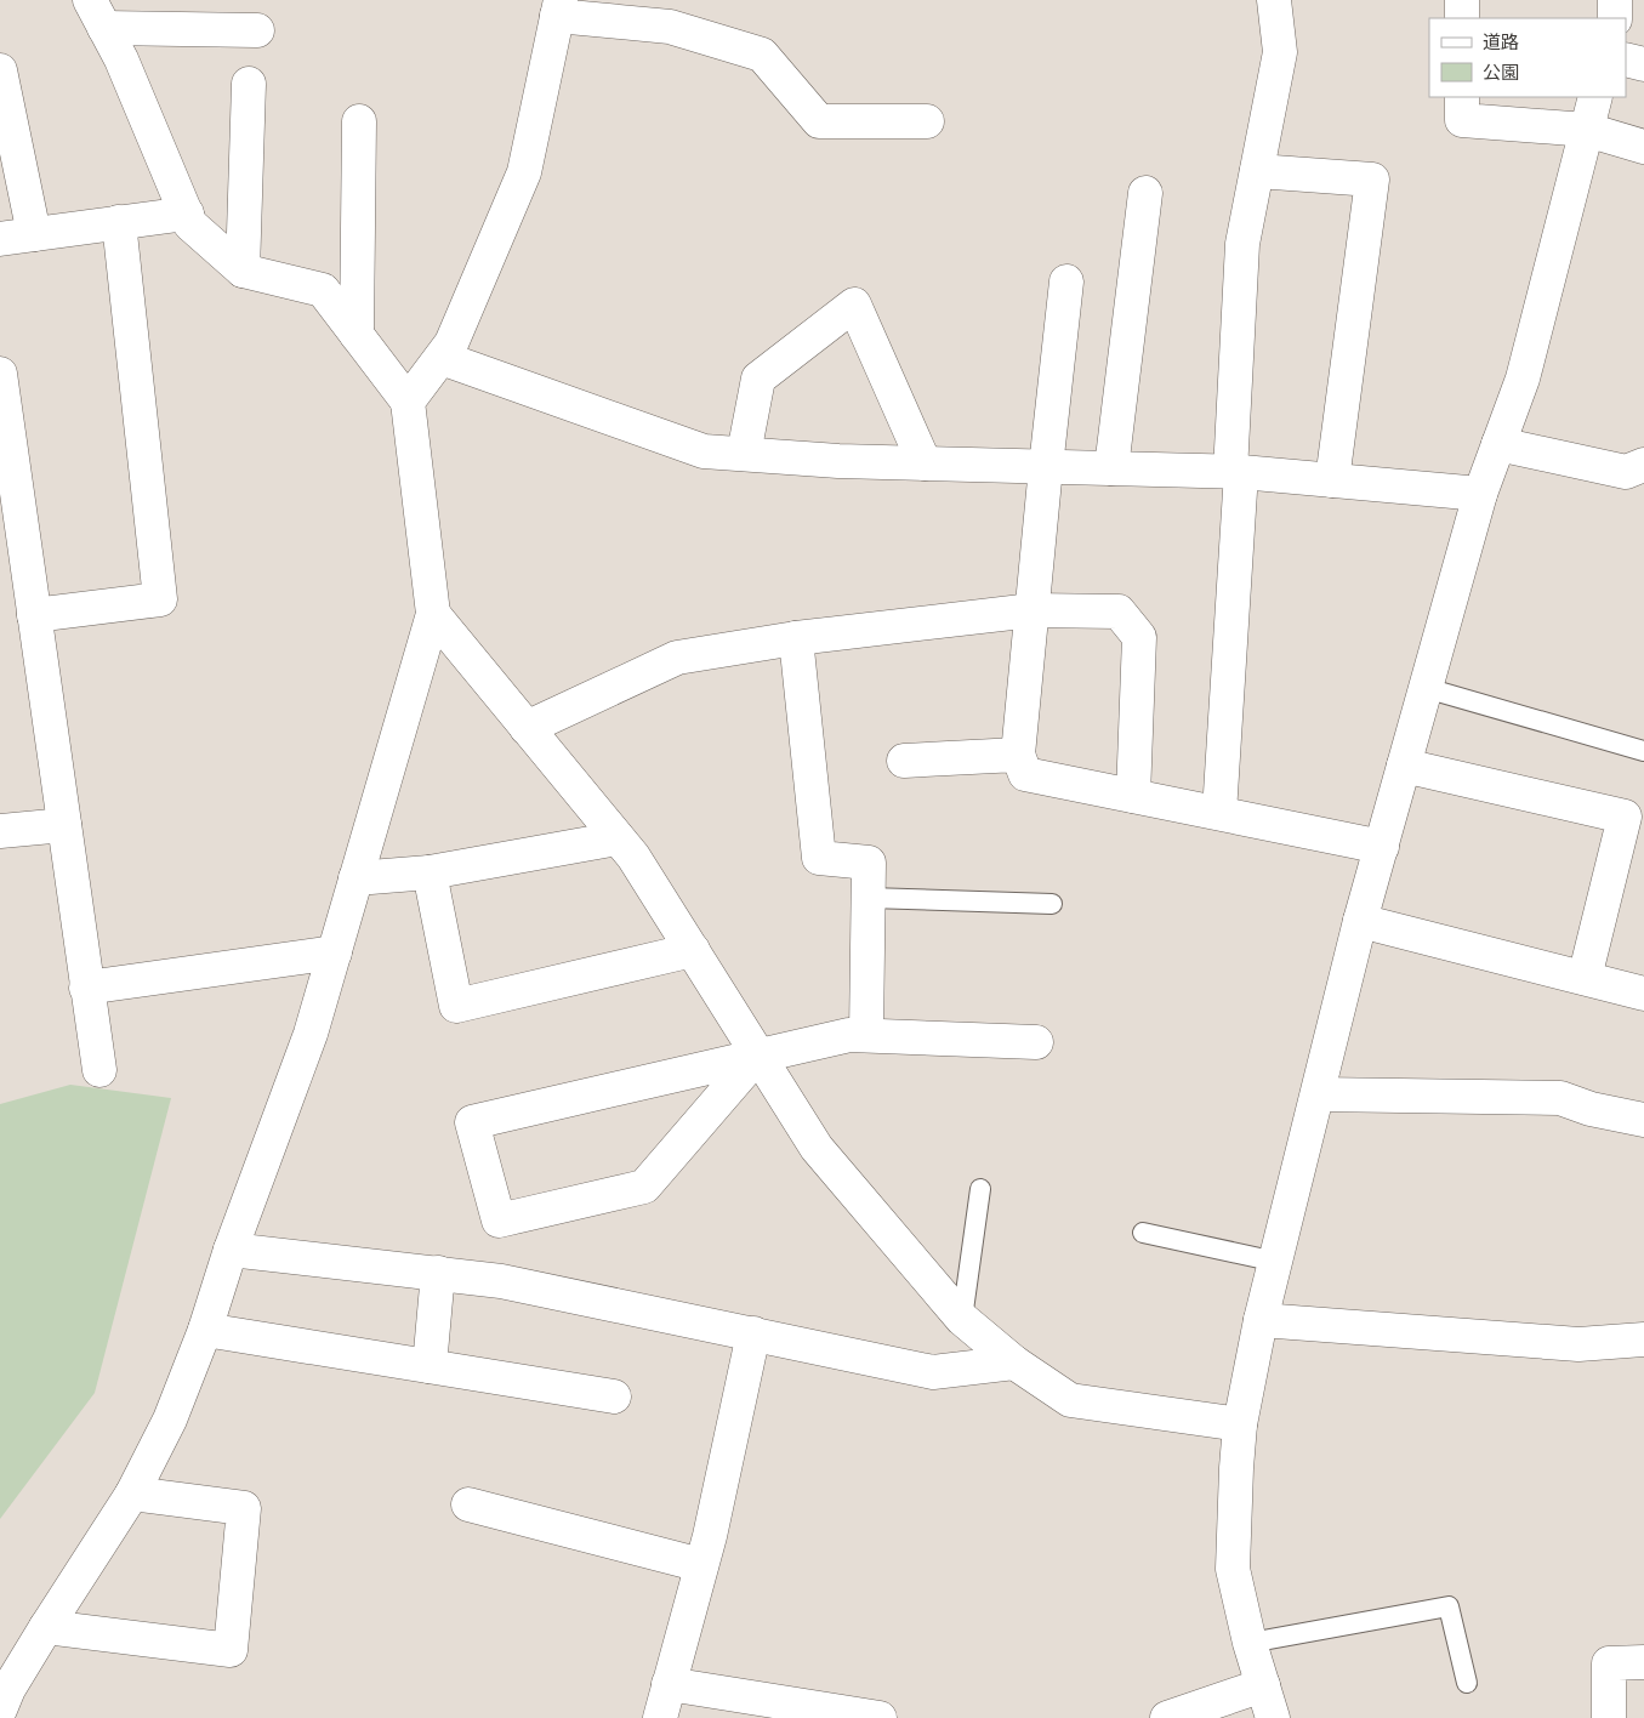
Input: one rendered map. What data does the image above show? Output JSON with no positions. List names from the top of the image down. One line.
{"legend":["道路","公園"]}
